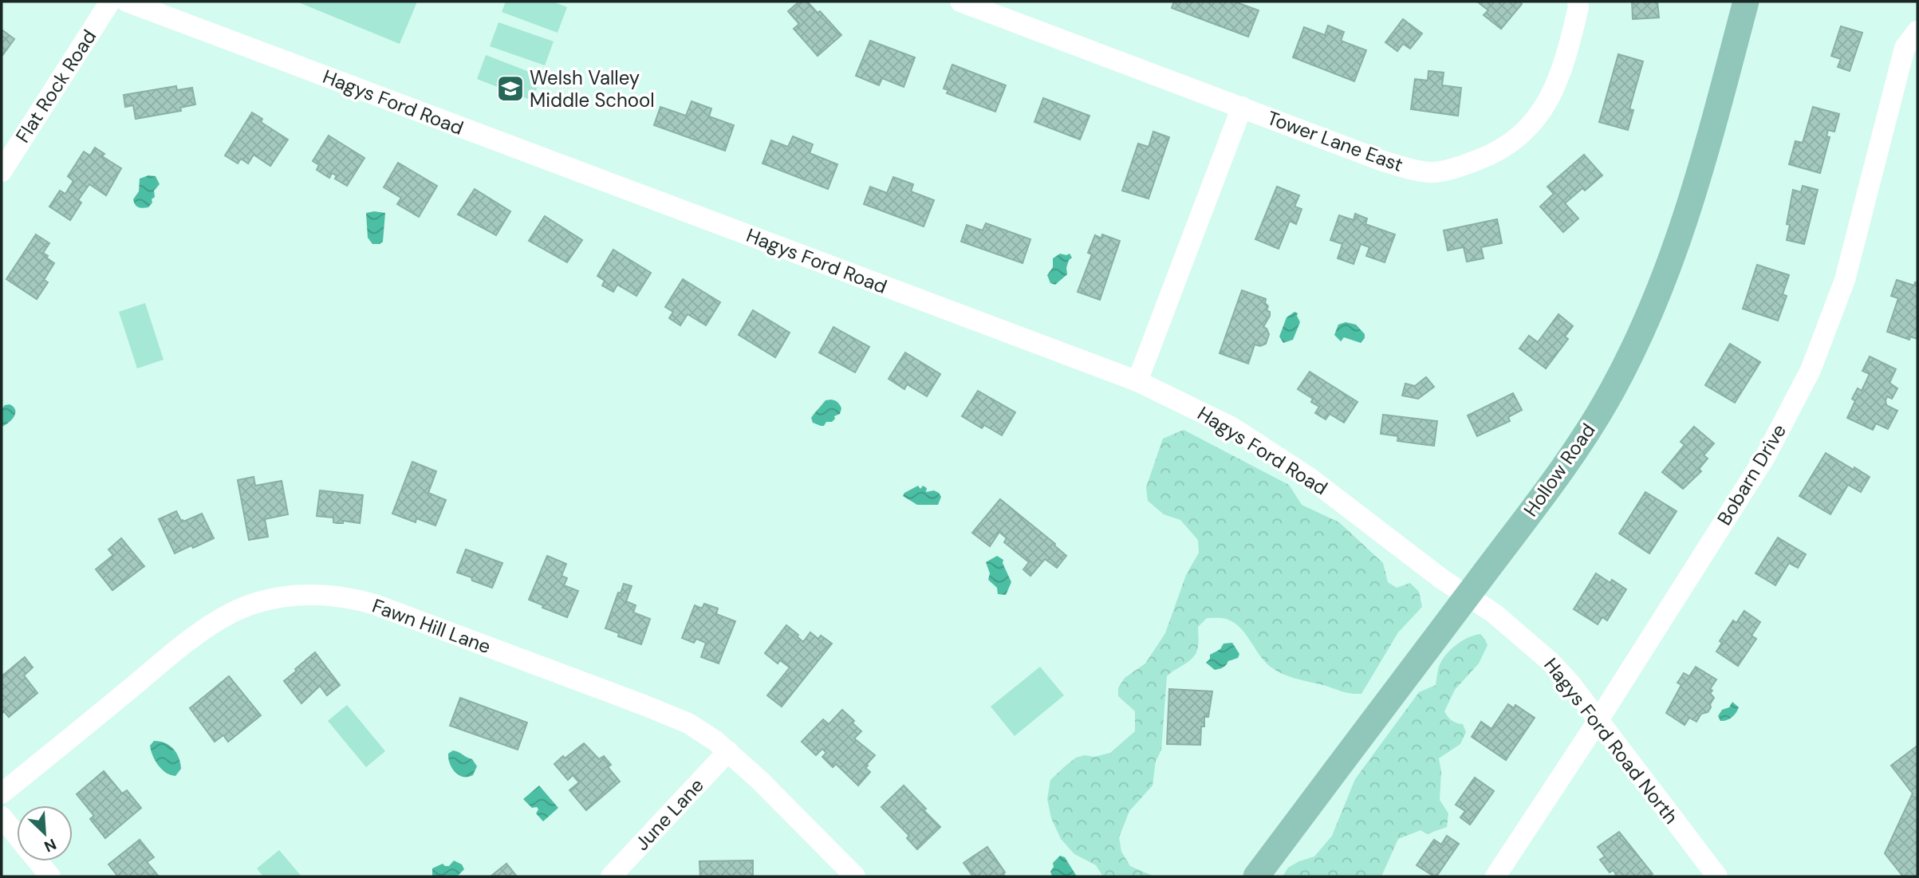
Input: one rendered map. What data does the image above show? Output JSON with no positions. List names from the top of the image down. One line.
{"streets":{"main road":["Hollow Road"],"street":["Flat Rock Road","Hagys Ford Road","Tower Lane East","Bobarn Drive","Fawn Hill Lane","Hagys Ford Road North","June Lane"]},"crossings":[["Hagys Ford Road","Tower Lane East"],["Hagys Ford Road","Hollow Road"],["Hagys Ford Road","Hagys Ford Road North"],["Hollow Road","Hagys Ford Road North"],["Bobarn Drive","Hagys Ford Road North"],["Fawn Hill Lane","June Lane"]],"places":{"school or university":["Welsh Valley Middle School"]},"north":"bottom right"}
